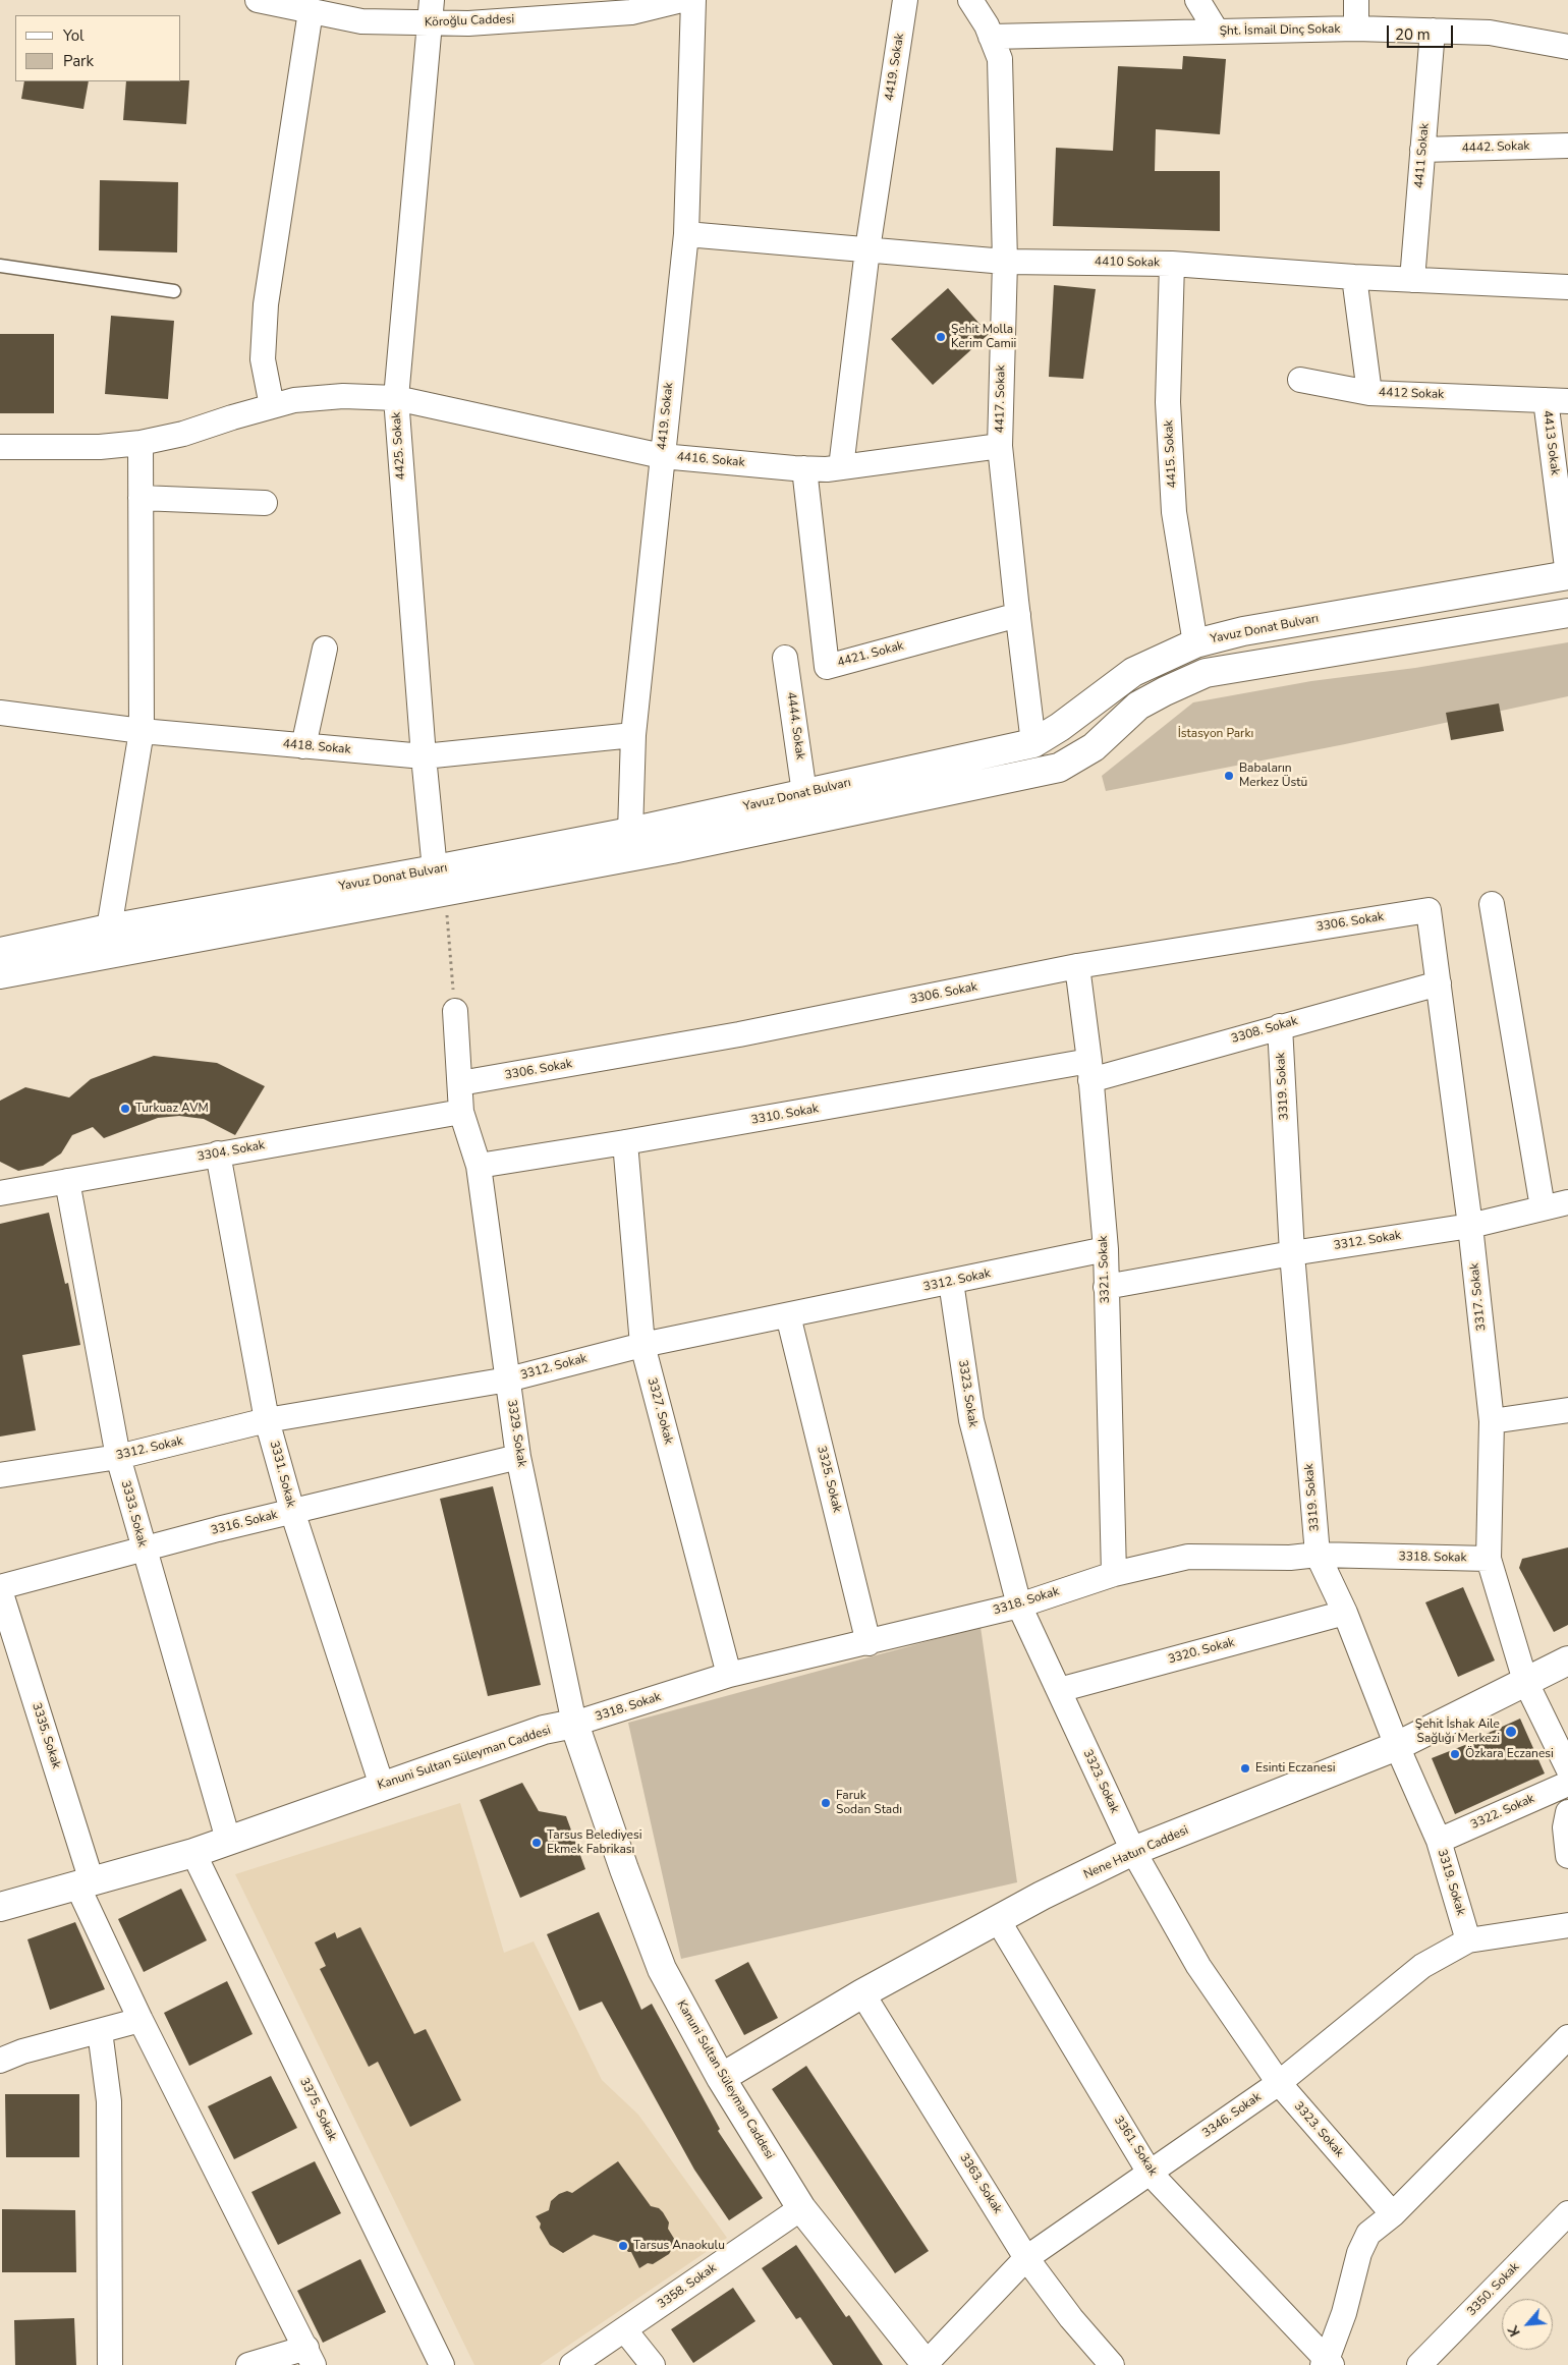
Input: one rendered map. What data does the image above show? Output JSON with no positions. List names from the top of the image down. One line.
{"streets":{"street":["Köroğlu Caddesi","Şht. İsmail Dinç Sokak","4419. Sokak","4442. Sokak","4411 Sokak","4410 Sokak","4412 Sokak","4417. Sokak","4413 Sokak","4425. Sokak","4415. Sokak","4416. Sokak","Yavuz Donat Bulvarı","4421. Sokak","4444. Sokak","4418. Sokak","3306. Sokak","3308. Sokak","3319. Sokak","3310. Sokak","3304. Sokak","3312. Sokak","3321. Sokak","3317. Sokak","3323. Sokak","3327. Sokak","3329. Sokak","3331. Sokak","3325. Sokak","3333. Sokak","3316. Sokak","3318. Sokak","3320. Sokak","3335. Sokak","Kanuni Sultan Süleyman Caddesi","3322. Sokak","Nene Hatun Caddesi","3375. Sokak","3346. Sokak","3361. Sokak","3363. Sokak","3358. Sokak","3350. Sokak"]},"crossings":[["Köroğlu Caddesi","4425. Sokak"],["Şht. İsmail Dinç Sokak","4411 Sokak"],["Şht. İsmail Dinç Sokak","4417. Sokak"],["4419. Sokak","4410 Sokak"],["4419. Sokak","4416. Sokak"],["4419. Sokak","Yavuz Donat Bulvarı"],["4419. Sokak","4418. Sokak"],["4442. Sokak","4411 Sokak"],["4411 Sokak","4410 Sokak"],["4410 Sokak","4412 Sokak"],["4410 Sokak","4417. Sokak"],["4410 Sokak","4415. Sokak"],["4412 Sokak","4413 Sokak"],["4417. Sokak","4416. Sokak"],["4417. Sokak","Yavuz Donat Bulvarı"],["4417. Sokak","4421. Sokak"],["4413 Sokak","Yavuz Donat Bulvarı"],["4425. Sokak","4416. Sokak"],["4425. Sokak","Yavuz Donat Bulvarı"],["4425. Sokak","4418. Sokak"],["4415. Sokak","Yavuz Donat Bulvarı"],["4416. Sokak","4421. Sokak"],["Yavuz Donat Bulvarı","4444. Sokak"],["3306. Sokak","3321. Sokak"],["3306. Sokak","3317. Sokak"],["3306. Sokak","3329. Sokak"],["3308. Sokak","3319. Sokak"],["3308. Sokak","3310. Sokak"],["3308. Sokak","3321. Sokak"],["3308. Sokak","3317. Sokak"],["3319. Sokak","3312. Sokak"],["3319. Sokak","3318. Sokak"],["3319. Sokak","3320. Sokak"],["3319. Sokak","3322. Sokak"],["3319. Sokak","Nene Hatun Caddesi"],["3319. Sokak","3346. Sokak"],["3310. Sokak","3321. Sokak"],["3310. Sokak","3327. Sokak"],["3310. Sokak","3329. Sokak"],["3304. Sokak","3329. Sokak"],["3304. Sokak","3331. Sokak"],["3304. Sokak","3333. Sokak"],["3312. Sokak","3321. Sokak"],["3312. Sokak","3317. Sokak"],["3312. Sokak","3323. Sokak"],["3312. Sokak","3327. Sokak"],["3312. Sokak","3329. Sokak"],["3312. Sokak","3331. Sokak"],["3312. Sokak","3325. Sokak"],["3312. Sokak","3333. Sokak"],["3321. Sokak","3318. Sokak"],["3317. Sokak","3318. Sokak"],["3317. Sokak","Nene Hatun Caddesi"],["3323. Sokak","3318. Sokak"],["3323. Sokak","3320. Sokak"],["3323. Sokak","Nene Hatun Caddesi"],["3323. Sokak","3346. Sokak"],["3327. Sokak","3318. Sokak"],["3329. Sokak","3316. Sokak"],["3329. Sokak","3318. Sokak"],["3329. Sokak","Kanuni Sultan Süleyman Caddesi"],["3331. Sokak","3316. Sokak"],["3331. Sokak","Kanuni Sultan Süleyman Caddesi"],["3325. Sokak","3318. Sokak"],["3333. Sokak","3316. Sokak"],["3333. Sokak","Kanuni Sultan Süleyman Caddesi"],["3316. Sokak","3335. Sokak"],["3318. Sokak","Kanuni Sultan Süleyman Caddesi"],["3335. Sokak","Kanuni Sultan Süleyman Caddesi"],["Kanuni Sultan Süleyman Caddesi","Nene Hatun Caddesi"],["Kanuni Sultan Süleyman Caddesi","3375. Sokak"],["Kanuni Sultan Süleyman Caddesi","3346. Sokak"],["Kanuni Sultan Süleyman Caddesi","3358. Sokak"],["Nene Hatun Caddesi","3361. Sokak"],["Nene Hatun Caddesi","3363. Sokak"],["3346. Sokak","3361. Sokak"],["3346. Sokak","3363. Sokak"]],"parks":["İstasyon Parkı"],"places":["Şehit Molla Kerim Camii","Babaların Merkez Üstü","Turkuaz AVM","Şehit İshak Aile Sağlığı Merkezi","Özkara Eczanesi","Esinti Eczanesi","Faruk Sodan Stadı","Tarsus Belediyesi Ekmek Fabrikası","Tarsus Anaokulu"],"legend":["Yol","Park"],"scale_bar":"20 m","north":"bottom left"}
